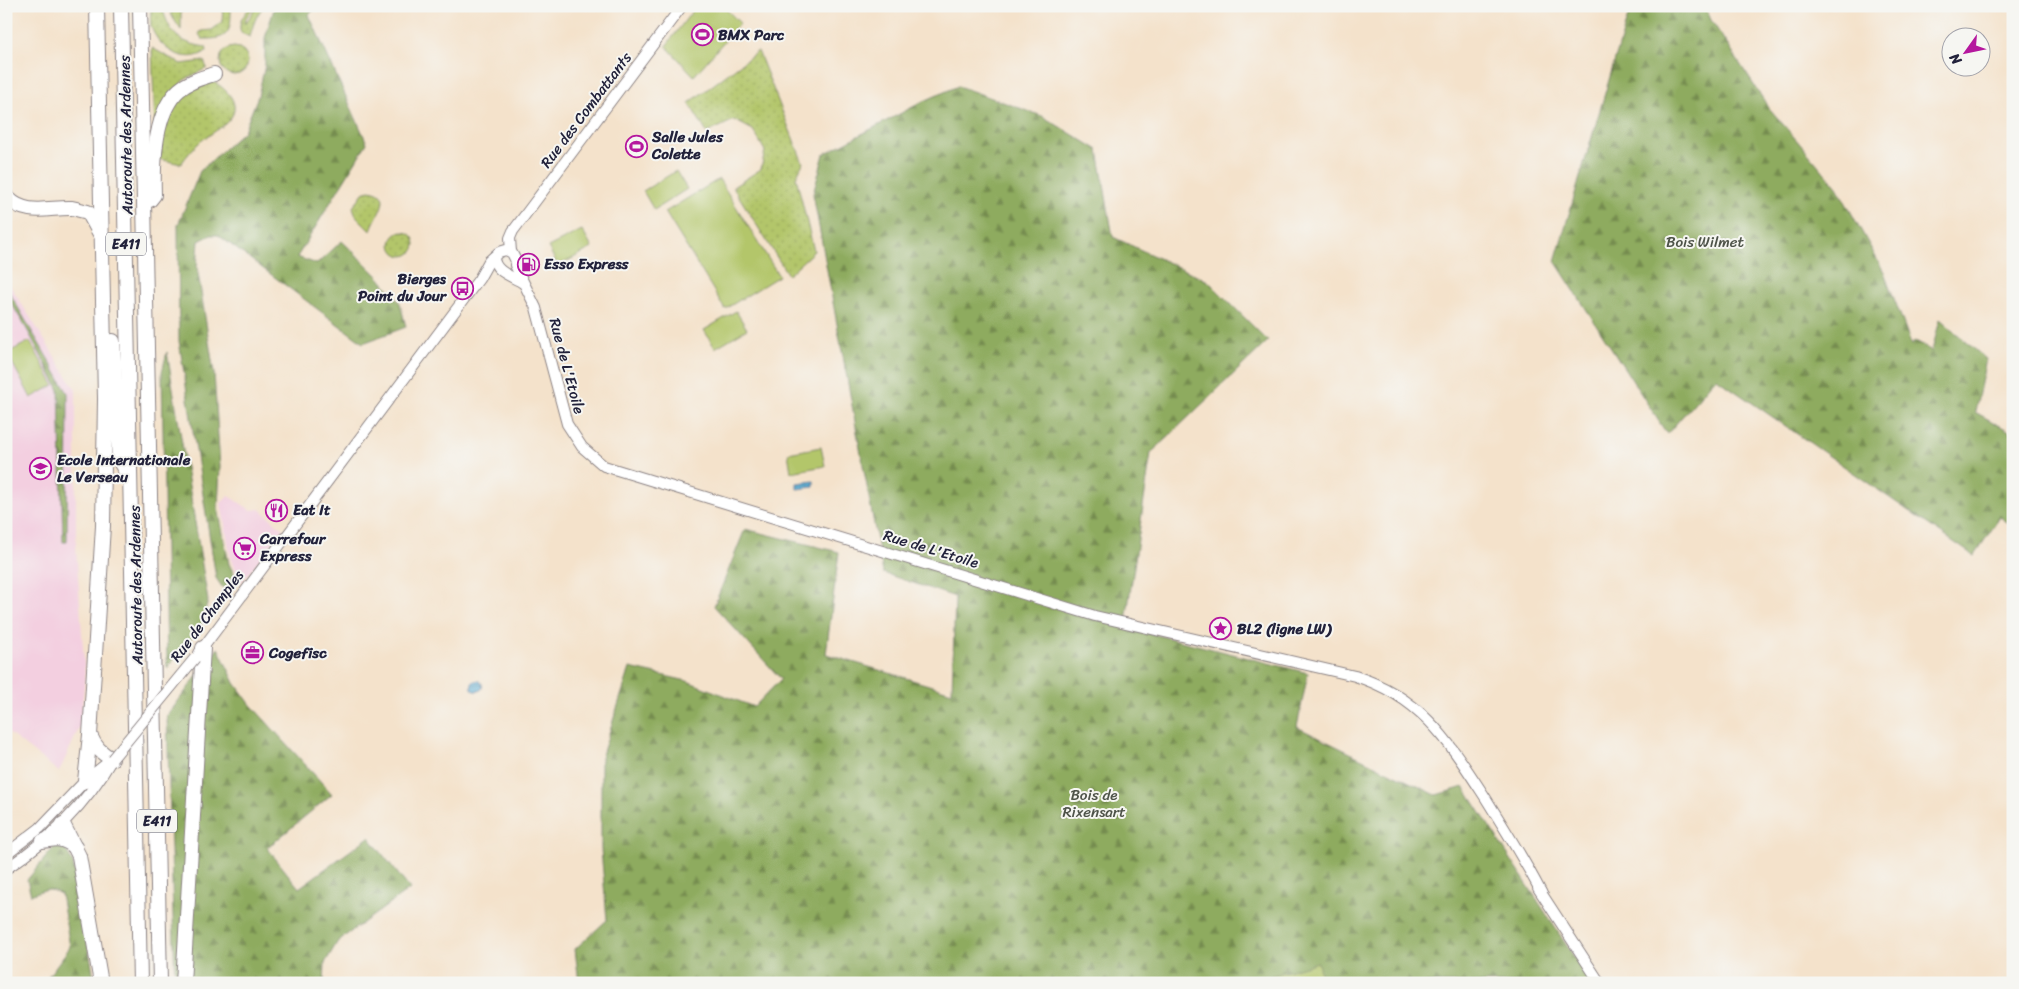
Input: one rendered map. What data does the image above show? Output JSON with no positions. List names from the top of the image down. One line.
{"streets":{"highway":["Autoroute des Ardennes","E411"],"street":["Rue des Combattants","Rue de L'Etoile","Rue de Champles"]},"crossings":[["Rue des Combattants","Rue de L'Etoile"],["Rue des Combattants","Rue de Champles"],["Rue de L'Etoile","Rue de Champles"]],"parks":["Bois Wilmet","Bois de Rixensart"],"places":{"sports":["BMX Parc","Salle Jules Colette"],"fuel station":["Esso Express"],"bus stop":["Bierges Point du Jour"],"school or university":["Ecole Internationale Le Verseau"],"restaurant":["Eat It"],"supermarket":["Carrefour Express"],"place":["BL2 (ligne LW)"],"office":["Cogefisc"]},"north":"bottom left"}
